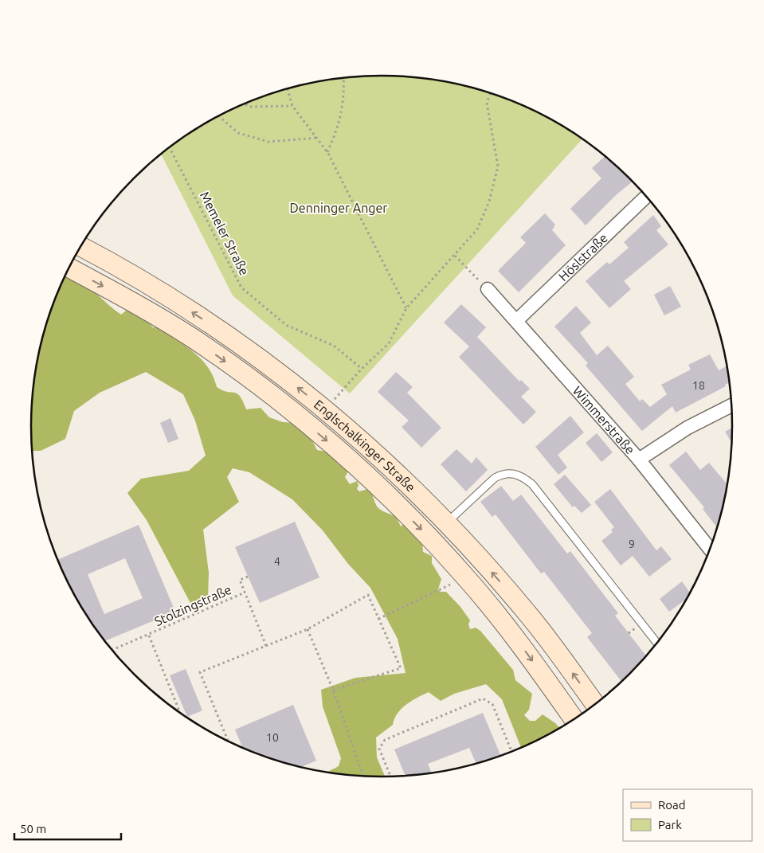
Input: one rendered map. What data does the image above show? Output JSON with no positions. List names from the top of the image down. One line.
{"streets":{"main road":["Englschalkinger Straße"],"street":["Höslstraße","Wimmerstraße"],"path":["Memeler Straße","Stolzingstraße"]},"crossings":[["Höslstraße","Wimmerstraße"]],"parks":["Denninger Anger"],"house_numbers":["18","9","4","10"],"legend":["Road","Park"],"scale_bar":"50 m"}
